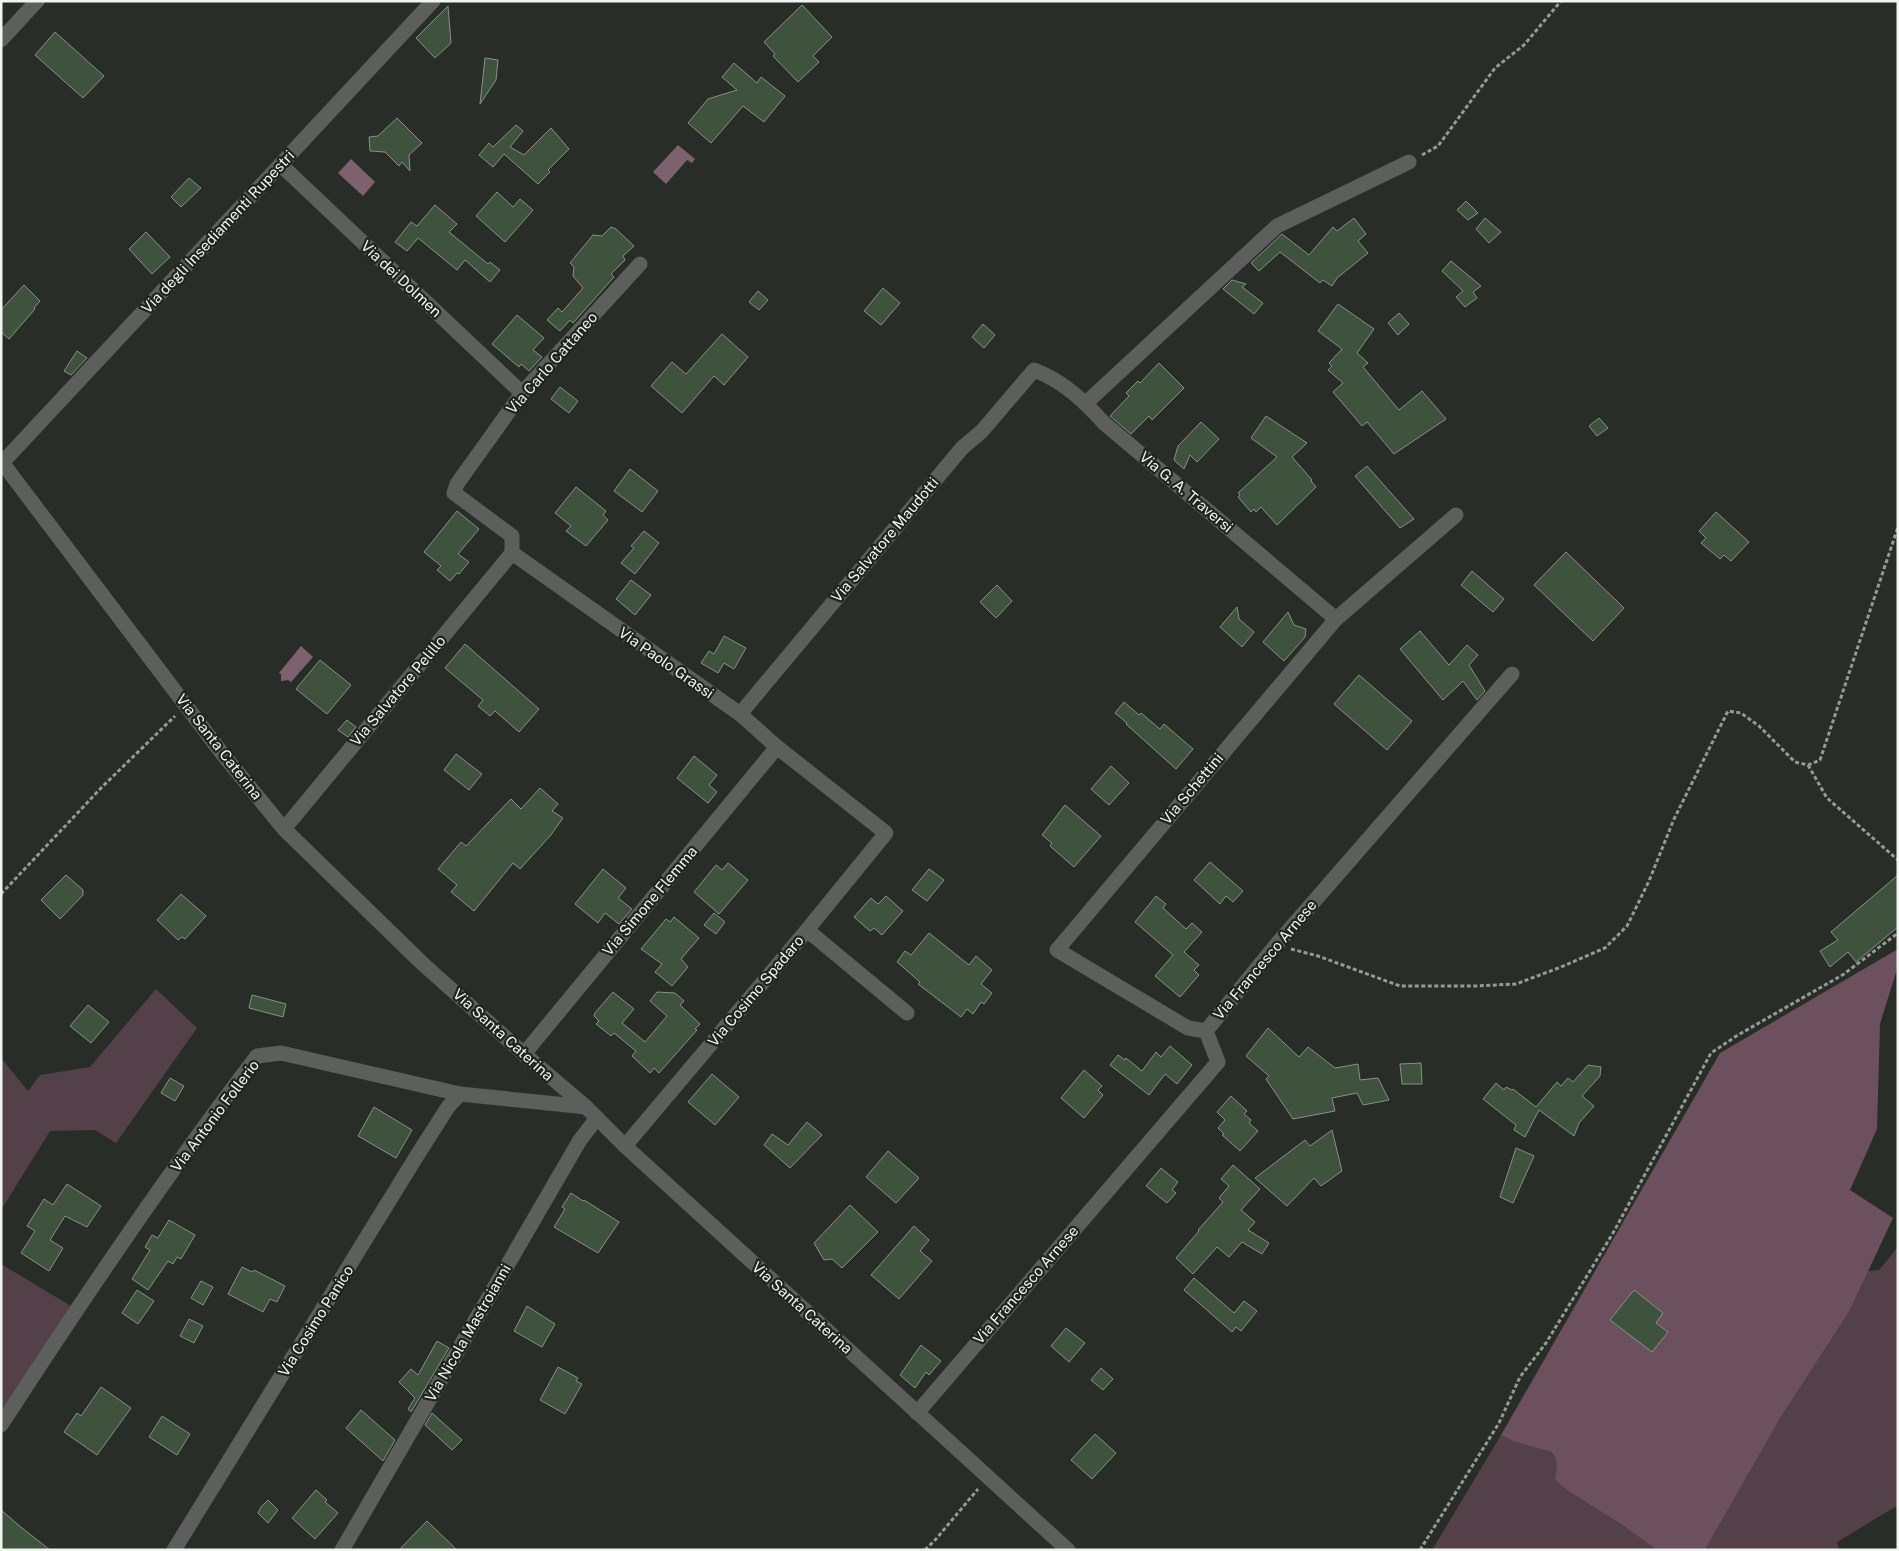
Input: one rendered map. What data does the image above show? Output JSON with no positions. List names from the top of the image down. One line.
{"streets":{"street":["Via degli Insediamenti Rupestri","Via dei Dolmen","Via Carlo Cattaneo","Via G. A. Traversi","Via Salvatore Maudotti","Via Paolo Grassi","Via Salvatore Pelillo","Via Santa Caterina","Via Schettini","Via Simone Flemma","Via Francesco Arnese","Via Cosimo Spadaro","Via Antonio Follerio","Via Cosimo Panico","Via Nicola Mastroianni"]},"crossings":[["Via degli Insediamenti Rupestri","Via dei Dolmen"],["Via degli Insediamenti Rupestri","Via Santa Caterina"],["Via dei Dolmen","Via Carlo Cattaneo"],["Via Carlo Cattaneo","Via Paolo Grassi"],["Via Carlo Cattaneo","Via Salvatore Pelillo"],["Via G. A. Traversi","Via Salvatore Maudotti"],["Via G. A. Traversi","Via Schettini"],["Via Salvatore Maudotti","Via Paolo Grassi"],["Via Paolo Grassi","Via Salvatore Pelillo"],["Via Paolo Grassi","Via Simone Flemma"],["Via Paolo Grassi","Via Cosimo Spadaro"],["Via Salvatore Pelillo","Via Santa Caterina"],["Via Santa Caterina","Via Simone Flemma"],["Via Santa Caterina","Via Francesco Arnese"],["Via Santa Caterina","Via Cosimo Spadaro"],["Via Santa Caterina","Via Antonio Follerio"],["Via Santa Caterina","Via Nicola Mastroianni"],["Via Schettini","Via Francesco Arnese"],["Via Antonio Follerio","Via Cosimo Panico"]]}
